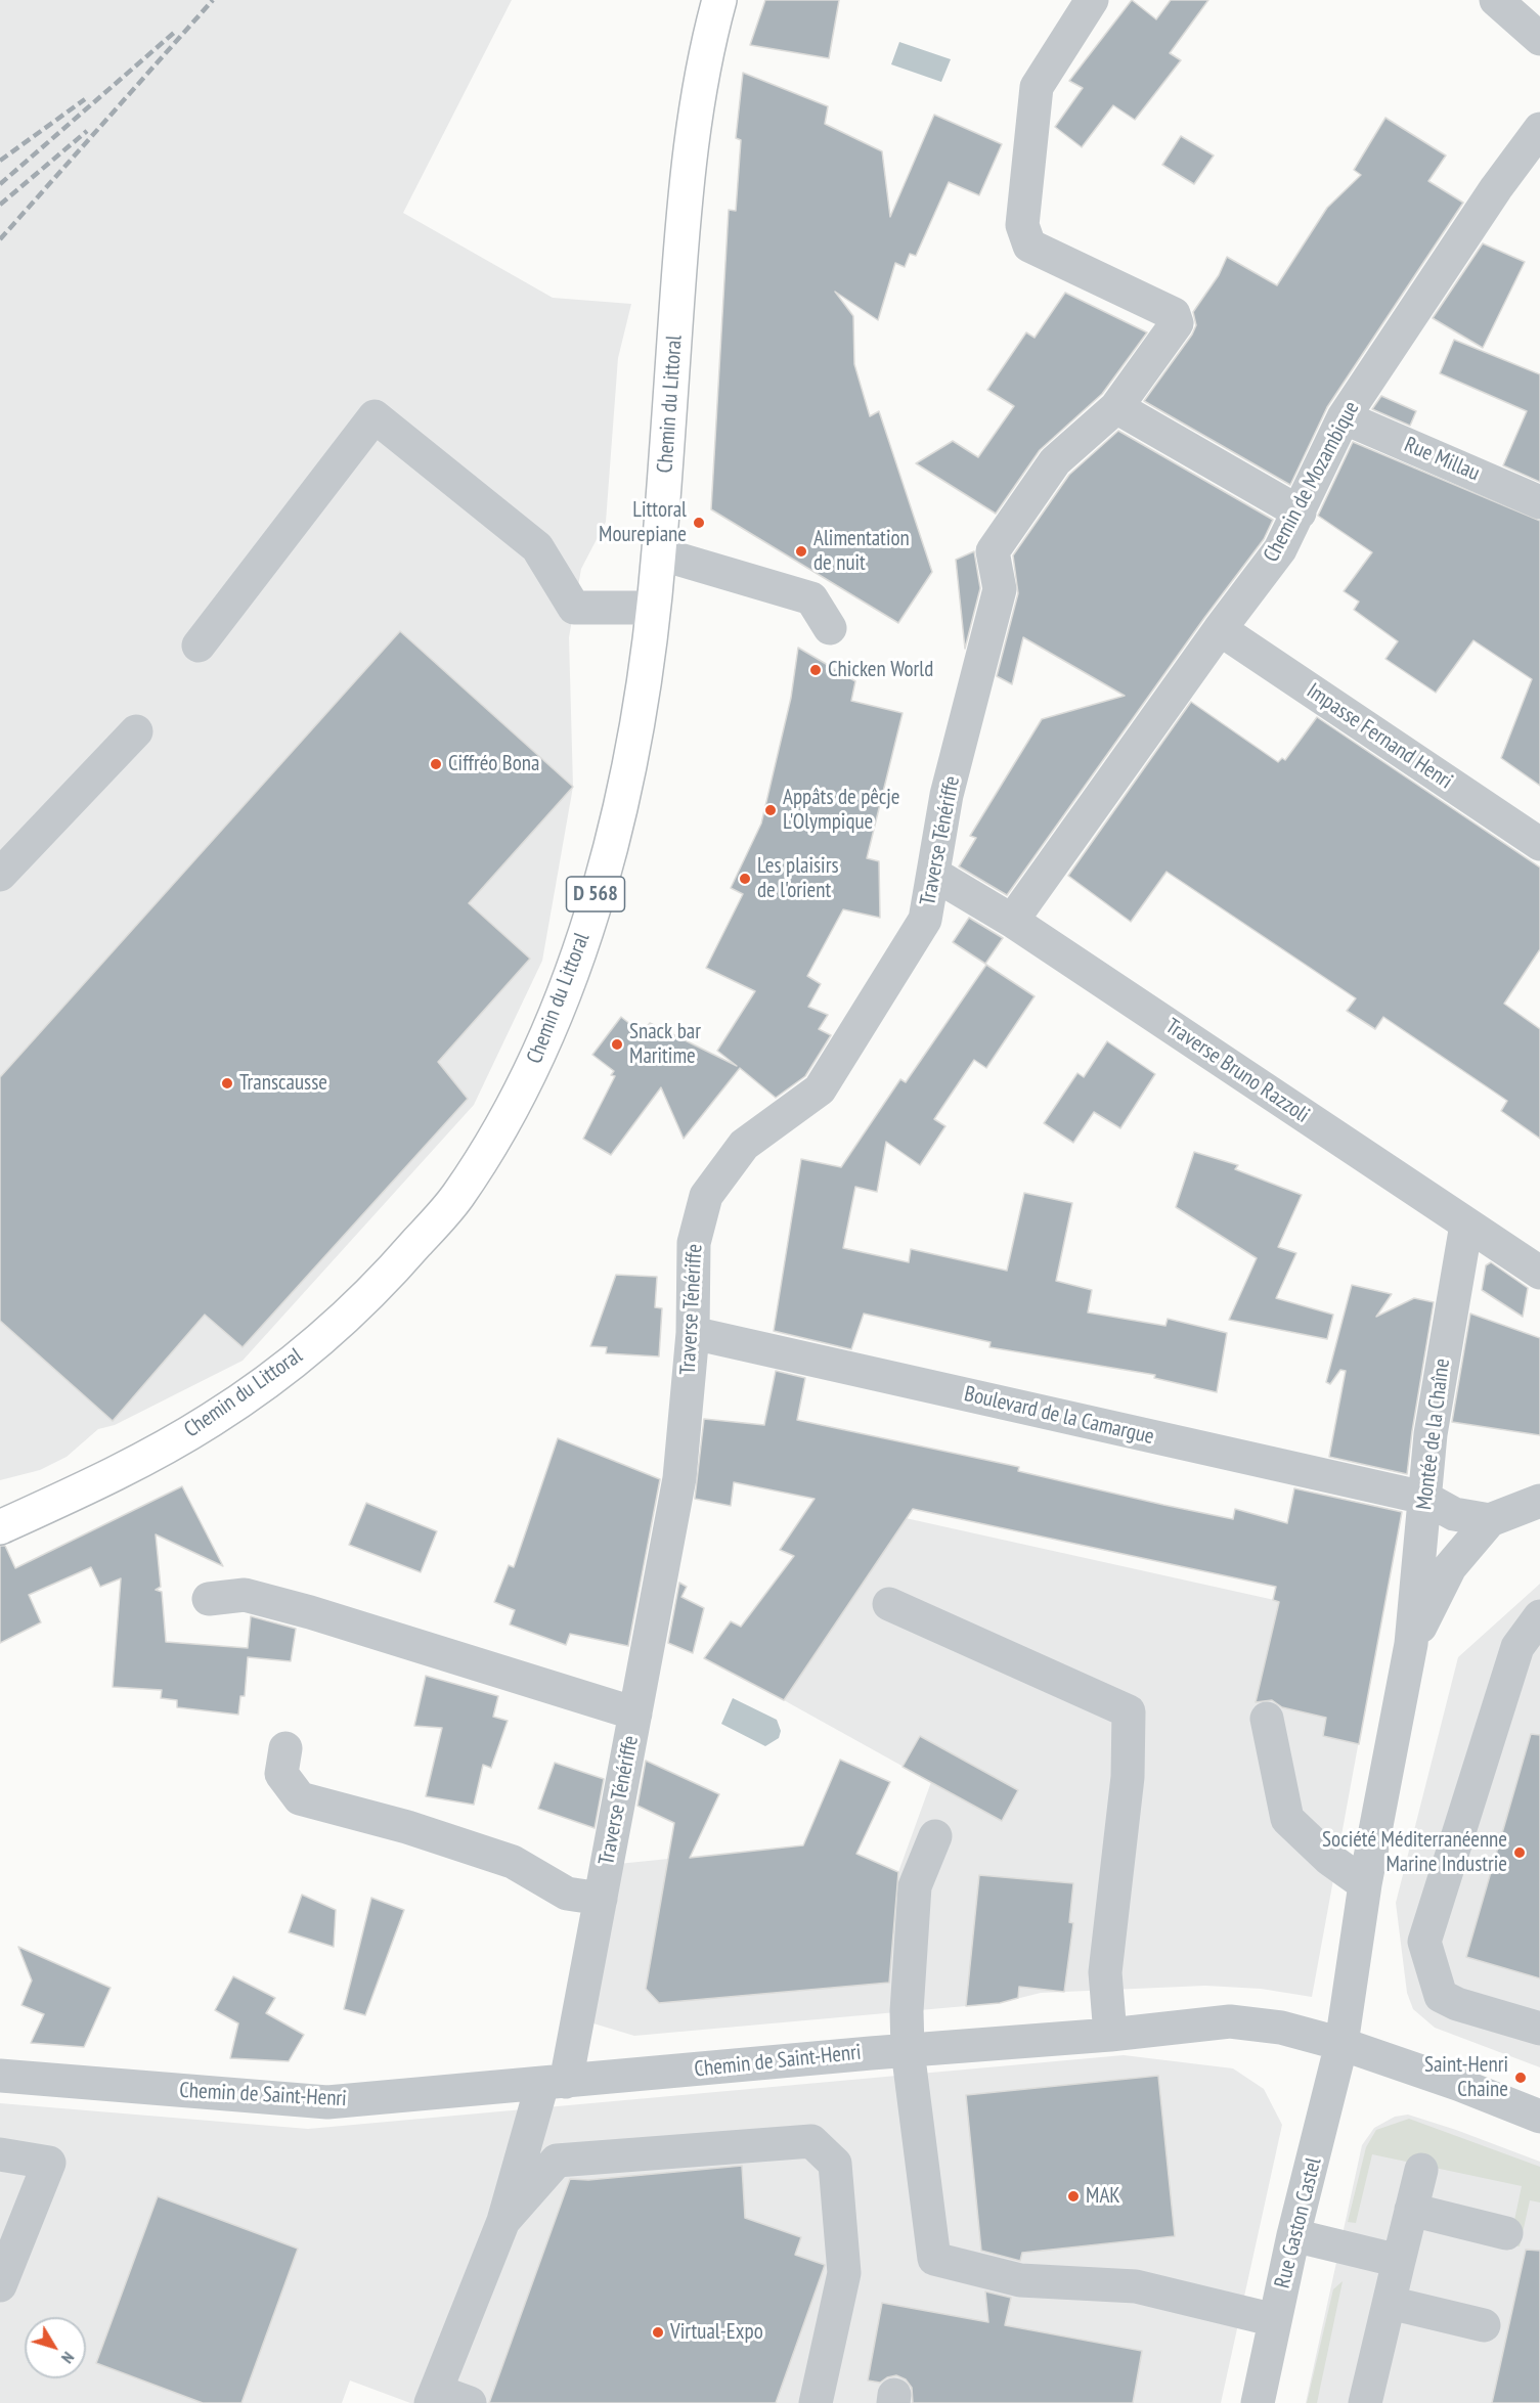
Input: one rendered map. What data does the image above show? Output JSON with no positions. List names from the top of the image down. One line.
{"streets":{"main road":["Chemin du Littoral","D 568"],"street":["Rue Millau","Chemin de Mozambique","Impasse Fernand Henri","Traverse Ténériffe","Traverse Bruno Razzoli","Boulevard de la Camargue","Montée de la Chaîne","Chemin de Saint-Henri","Rue Gaston Castel"]},"crossings":[["Rue Millau","Chemin de Mozambique"],["Chemin de Mozambique","Impasse Fernand Henri"],["Chemin de Mozambique","Traverse Bruno Razzoli"],["Traverse Ténériffe","Traverse Bruno Razzoli"],["Traverse Ténériffe","Boulevard de la Camargue"],["Traverse Ténériffe","Chemin de Saint-Henri"],["Traverse Bruno Razzoli","Montée de la Chaîne"],["Boulevard de la Camargue","Montée de la Chaîne"],["Montée de la Chaîne","Chemin de Saint-Henri"],["Montée de la Chaîne","Rue Gaston Castel"],["Chemin de Saint-Henri","Rue Gaston Castel"]],"places":["Littoral Mourepiane","Alimentation de nuit","Chicken World","Ciffréo Bona","Appâts de pêcje L'Olympique","Les plaisirs de l'orient","Snack bar Maritime","Transcausse","Société Méditerranéenne Marine Industrie","Saint-Henri Chaine","MAK","Virtual-Expo"],"north":"bottom right"}
